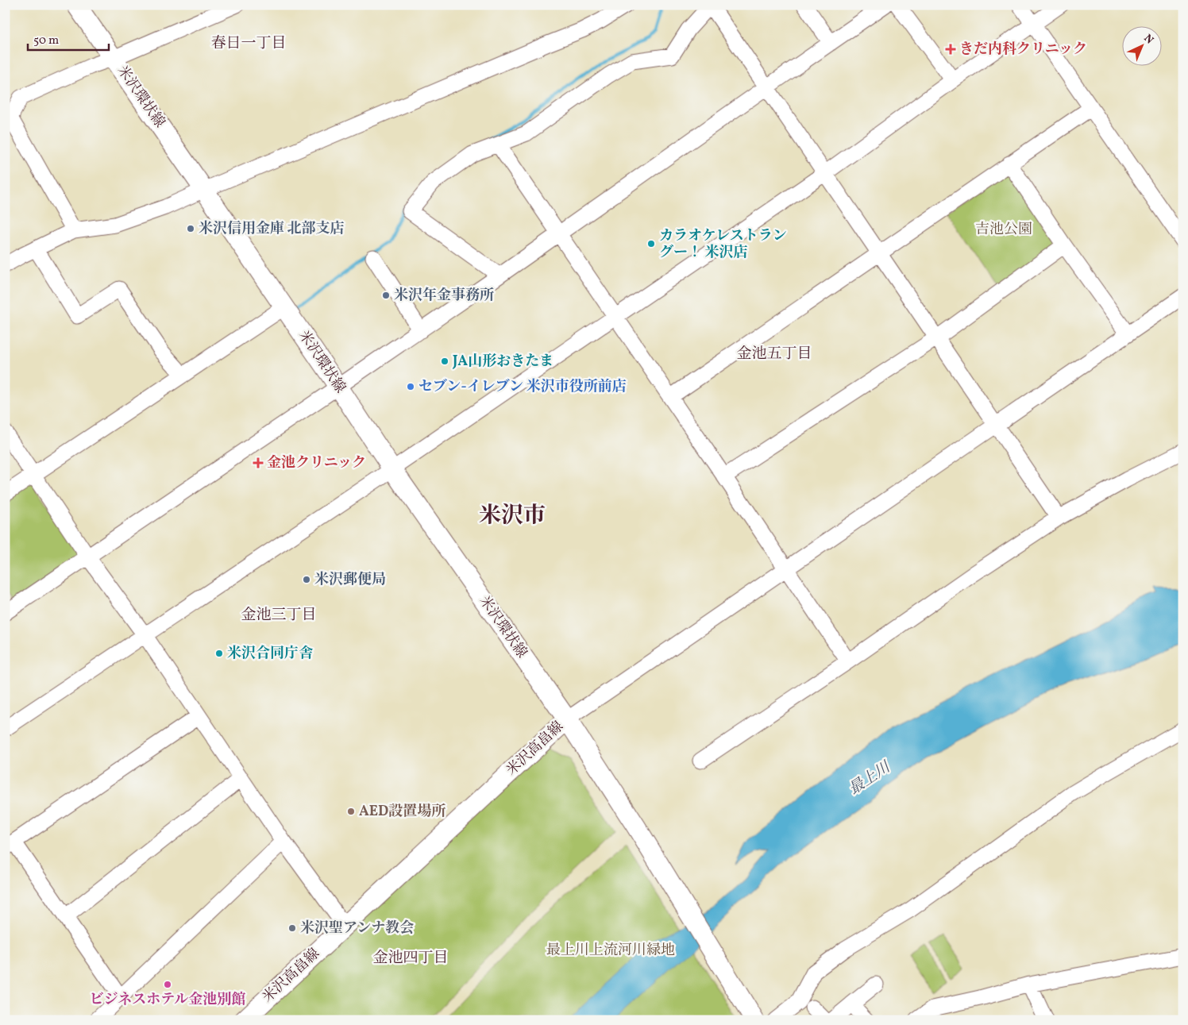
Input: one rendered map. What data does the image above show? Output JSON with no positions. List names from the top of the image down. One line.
{"streets":{"main road":["米沢環状線","米沢高畠線"]},"crossings":[["米沢環状線","米沢高畠線"]],"districts":["春日一丁目","金池五丁目","米沢市","金池三丁目","金池四丁目"],"water":["最上川"],"parks":["吉池公園","最上川上流河川緑地"],"places":{"health":["きだ内科クリニック","金池クリニック"],"other":["米沢信用金庫 北部支店","カラオケレストラン グー！ 米沢店","米沢年金事務所","JA山形おきたま","セブン-イレブン 米沢市役所前店","米沢郵便局","米沢合同庁舎","AED設置場所","米沢聖アンナ教会","ビジネスホテル金池別館"]},"scale_bar":"50 m","north":"top right"}
